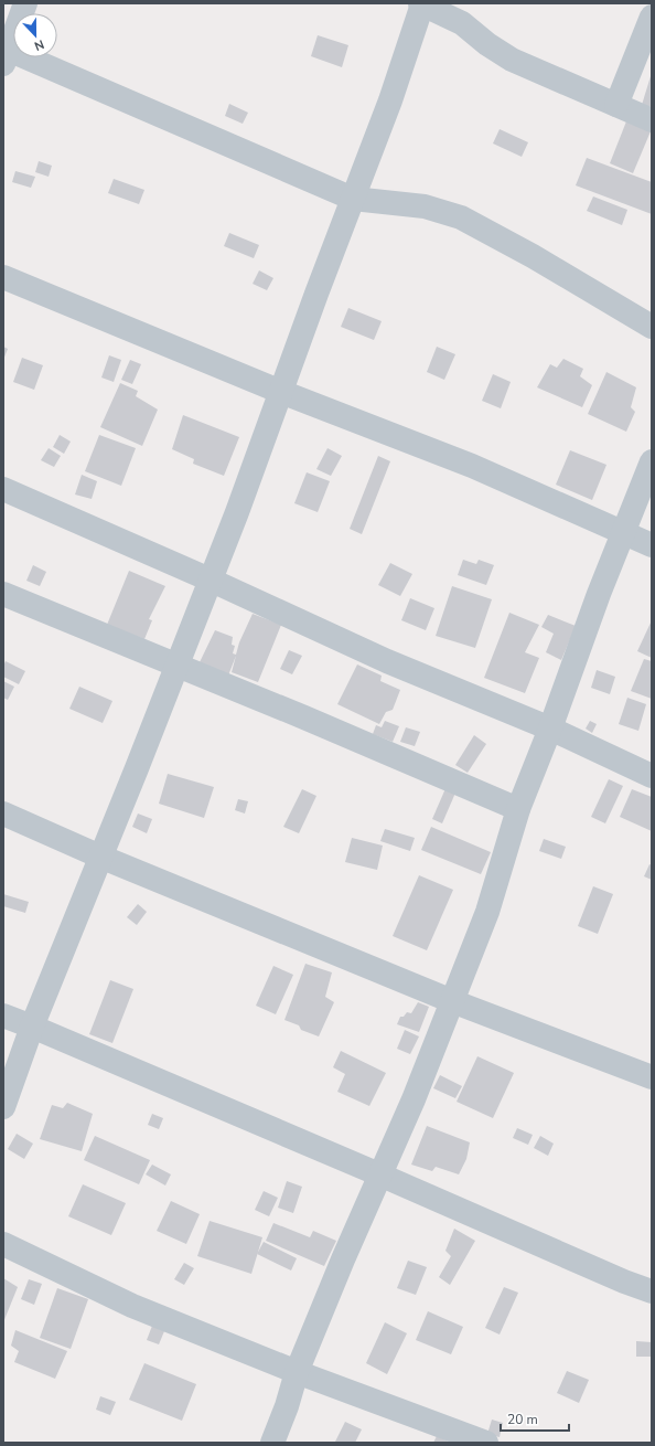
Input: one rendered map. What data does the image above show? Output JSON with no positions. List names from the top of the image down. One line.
{"scale_bar":"20 m","north":"bottom"}
